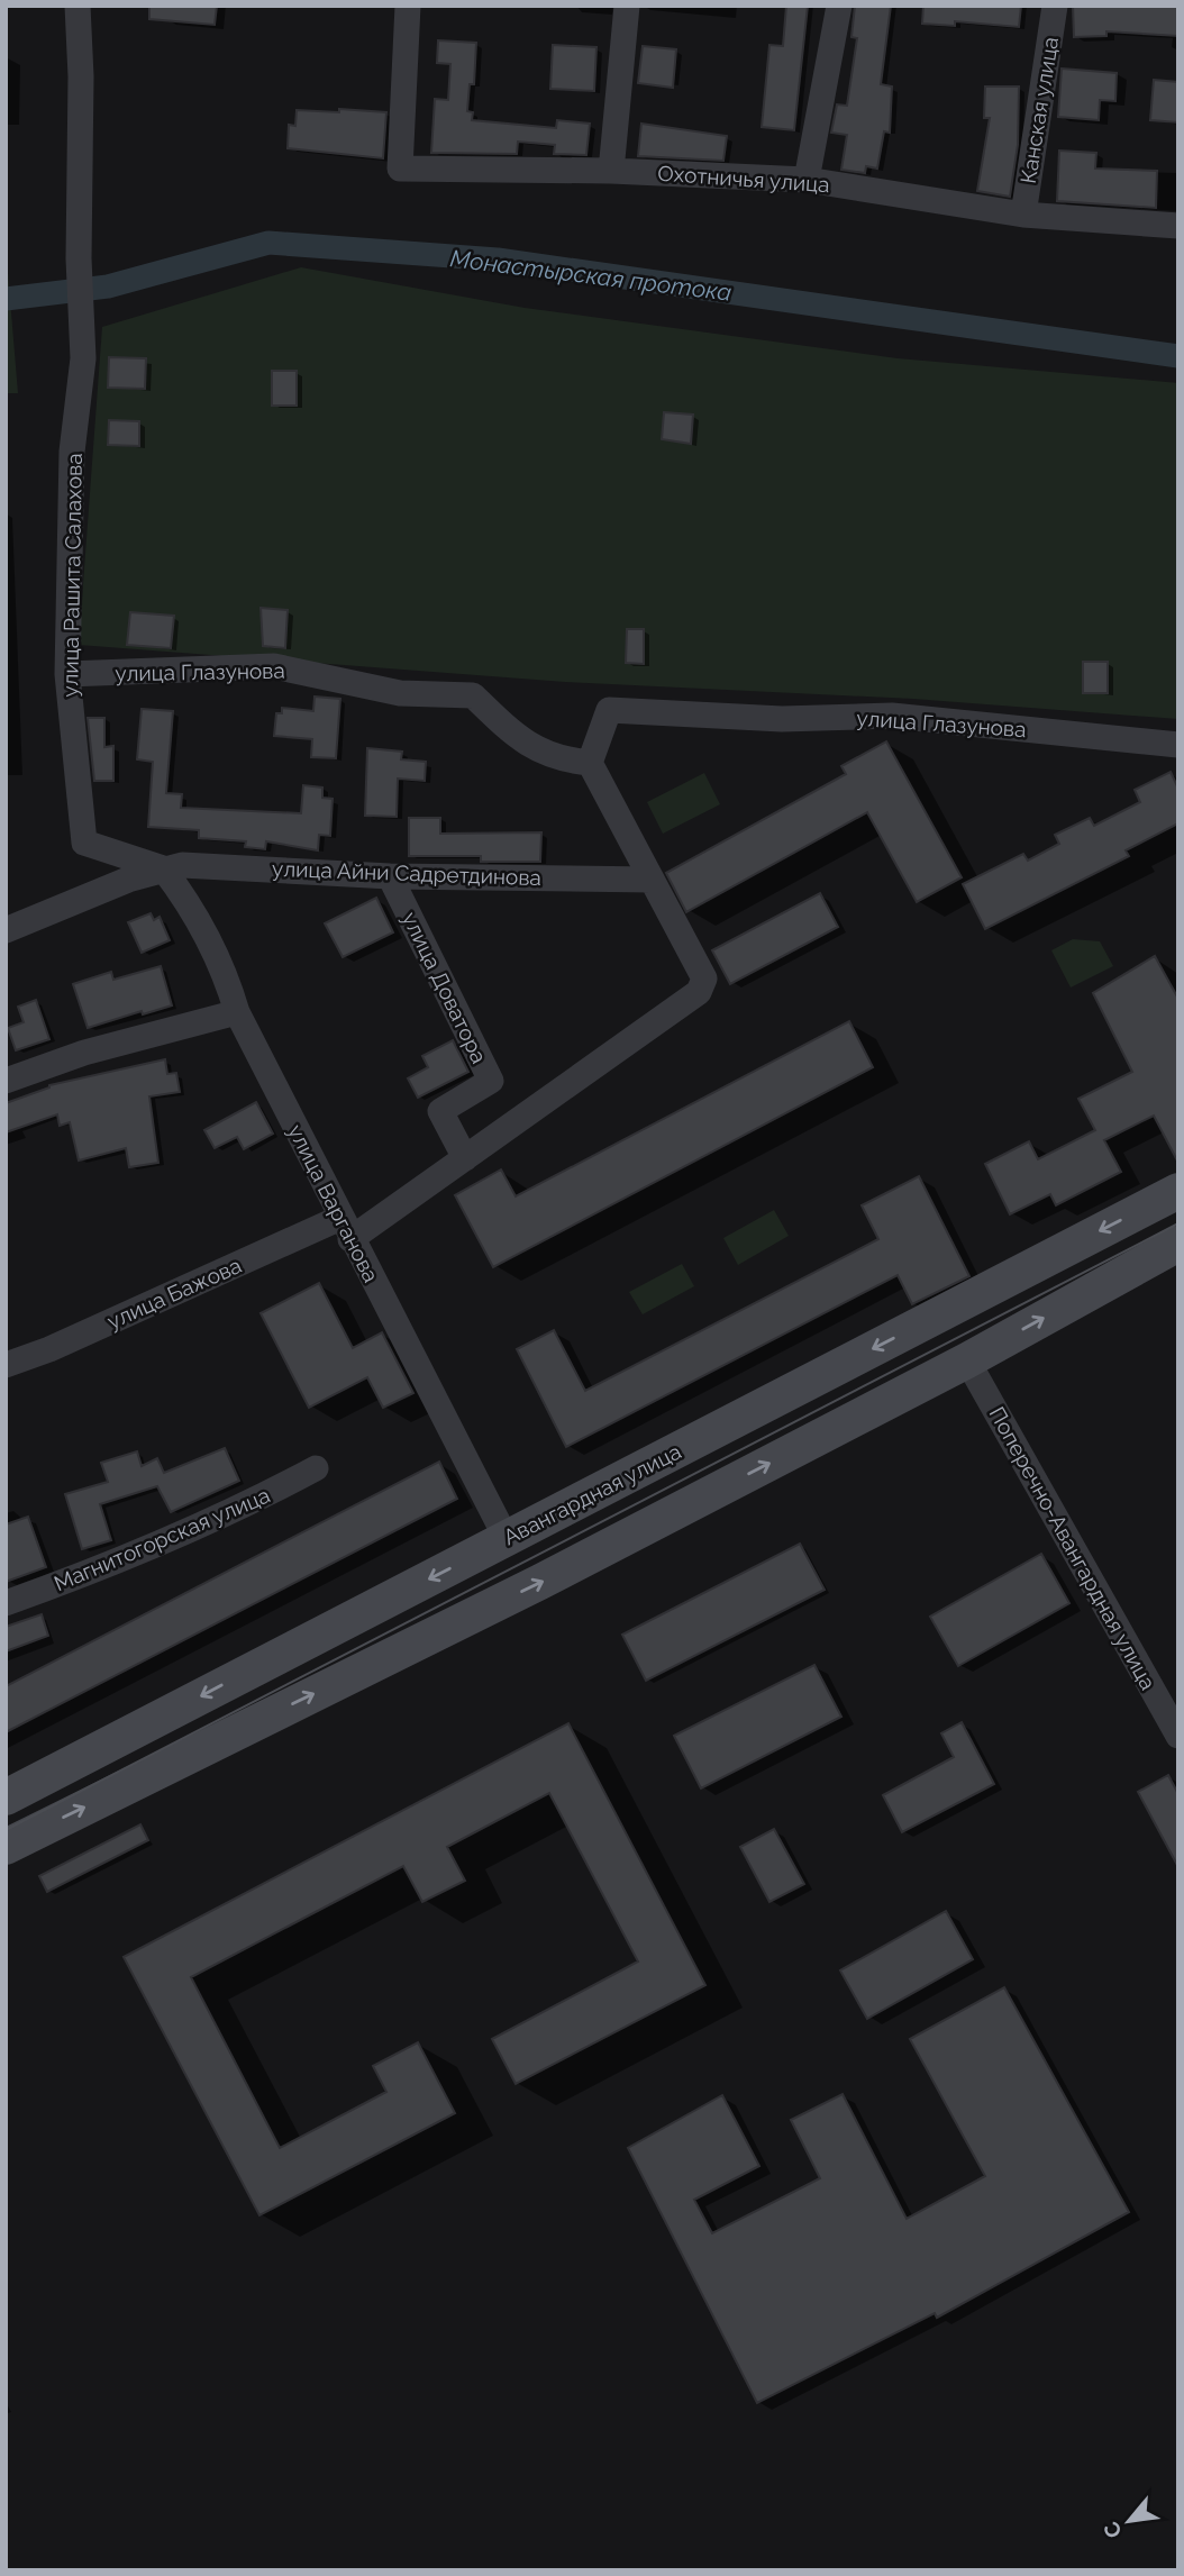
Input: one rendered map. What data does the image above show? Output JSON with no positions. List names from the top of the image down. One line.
{"streets":{"main road":["Авангардная улица"],"street":["Канская улица","Охотничья улица","улица Рашита Салахова","улица Глазунова","улица Айни Садретдинова","улица Доватора","улица Варганова","улица Бажова","Магнитогорская улица","Поперечно-Авангардная улица"]},"crossings":[["Канская улица","Охотничья улица"],["улица Рашита Салахова","улица Глазунова"],["улица Рашита Салахова","улица Айни Садретдинова"],["улица Рашита Салахова","улица Варганова"],["улица Айни Садретдинова","улица Доватора"],["улица Айни Садретдинова","улица Варганова"],["улица Айни Садретдинова","улица Бажова"],["улица Доватора","улица Бажова"],["улица Варганова","улица Бажова"],["улица Варганова","Авангардная улица"]],"water":["Монастырская протока"],"north":"bottom left"}
